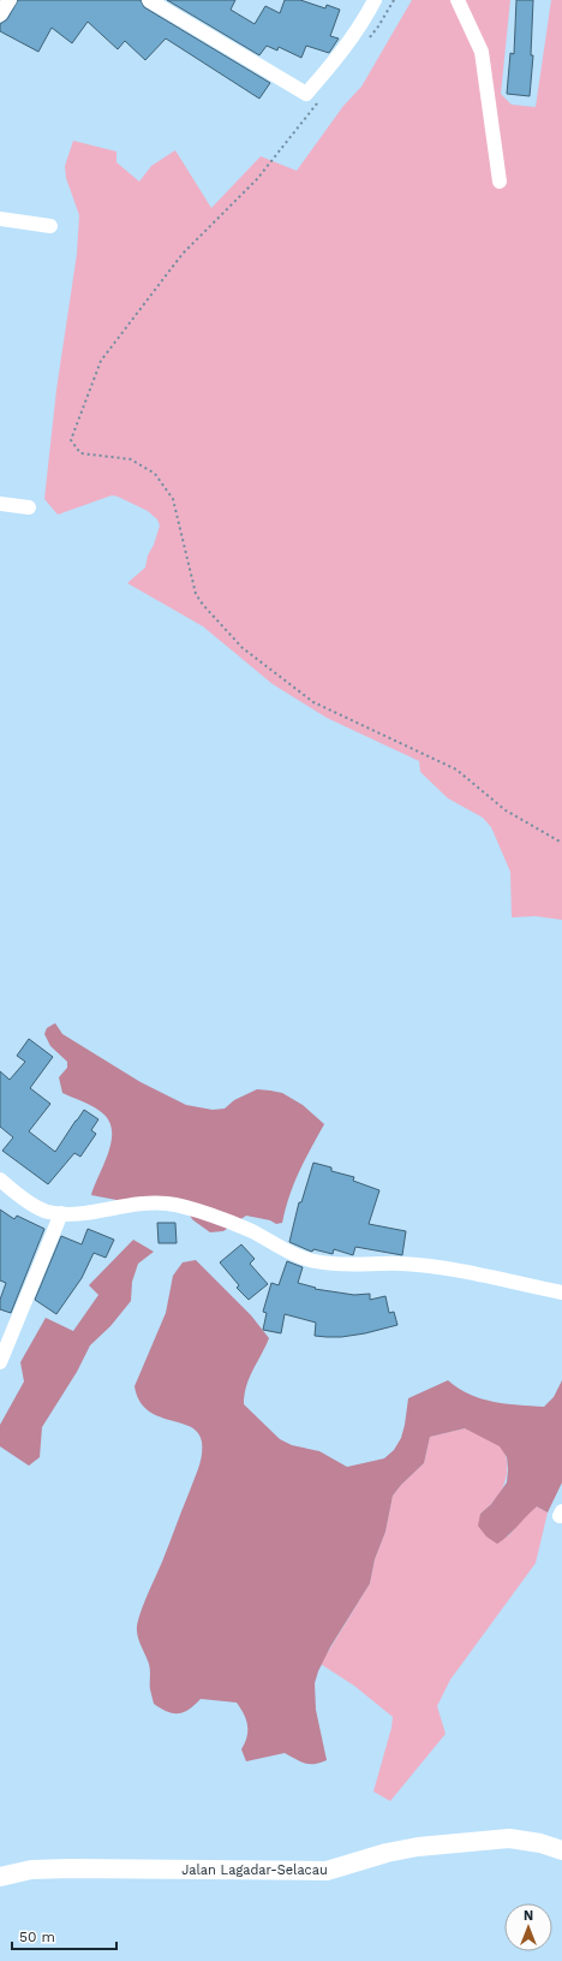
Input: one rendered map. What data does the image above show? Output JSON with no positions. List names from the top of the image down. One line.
{"streets":{"street":["Jalan Lagadar-Selacau"]},"scale_bar":"50 m","north":"top"}
